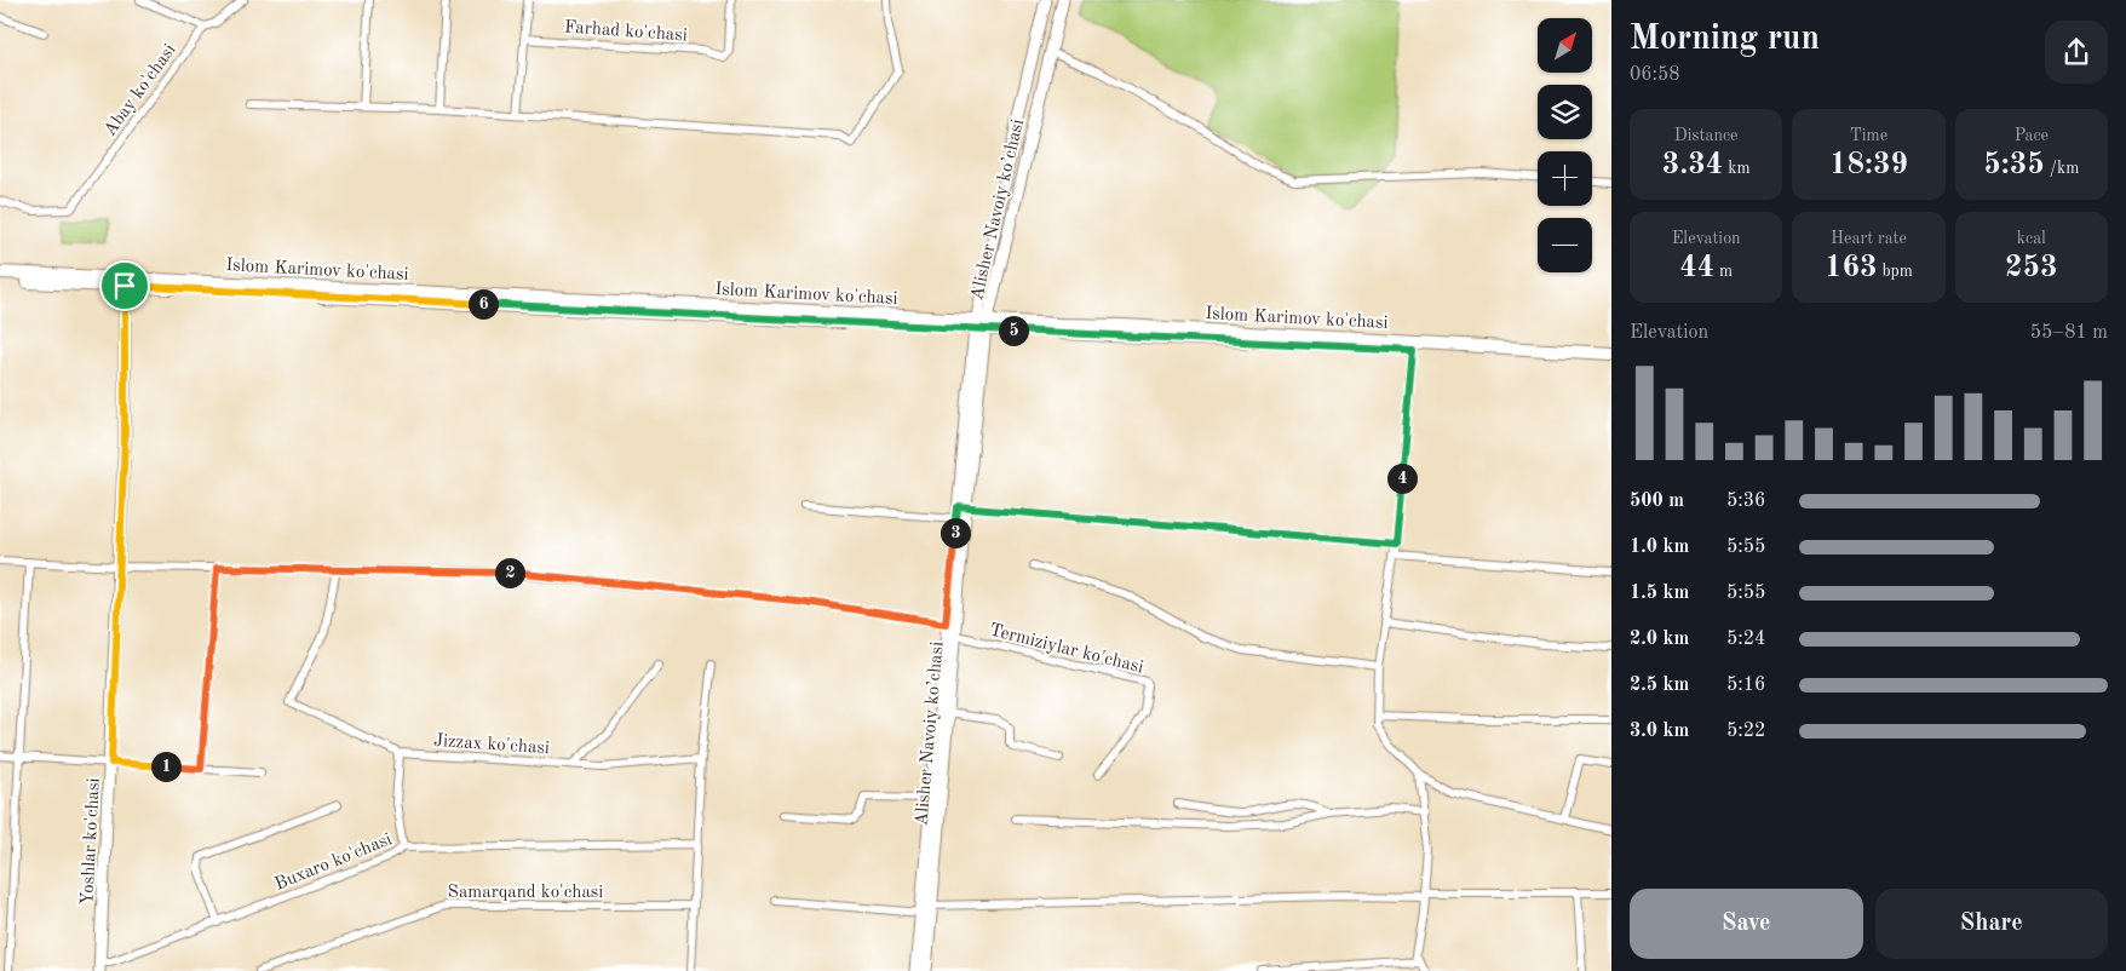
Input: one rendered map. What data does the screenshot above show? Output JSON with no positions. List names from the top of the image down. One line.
{"streets":{"main road":["Alisher Navoiy ko’chasi","Islom Karimov ko'chasi","Yoshlar ko'chasi"],"street":["Farhad ko'chasi","Abay ko'chasi","Termiziylar ko'chasi","Jizzax ko'chasi","Buxaro ko'chasi","Samarqand ko'chasi"]},"crossings":[["Alisher Navoiy ko’chasi","Islom Karimov ko'chasi"],["Alisher Navoiy ko’chasi","Termiziylar ko'chasi"],["Islom Karimov ko'chasi","Yoshlar ko'chasi"],["Termiziylar ko'chasi","Jizzax ko'chasi"],["Termiziylar ko'chasi","Yoshlar ko'chasi"],["Yoshlar ko'chasi","Buxaro ko'chasi"]],"north":"top right","page":{"heading":["Morning run","06:58"],"map_buttons":["+","−"],"stats":[["Distance","3.34 km"],["Time","18:39"],["Pace","5:35 /km"],["Elevation","44 m"],["Heart rate","163 bpm"],["kcal","253"]],"pins":["6","5","4","3","2","1"],"chart":["Elevation","55–81 m"],"list":[{"name":"500 m","note":"5:36"},{"name":"1.0 km","note":"5:55"},{"name":"1.5 km","note":"5:55"},{"name":"2.0 km","note":"5:24"},{"name":"2.5 km","note":"5:16"},{"name":"3.0 km","note":"5:22"}],"buttons":["Save","Share"]}}
